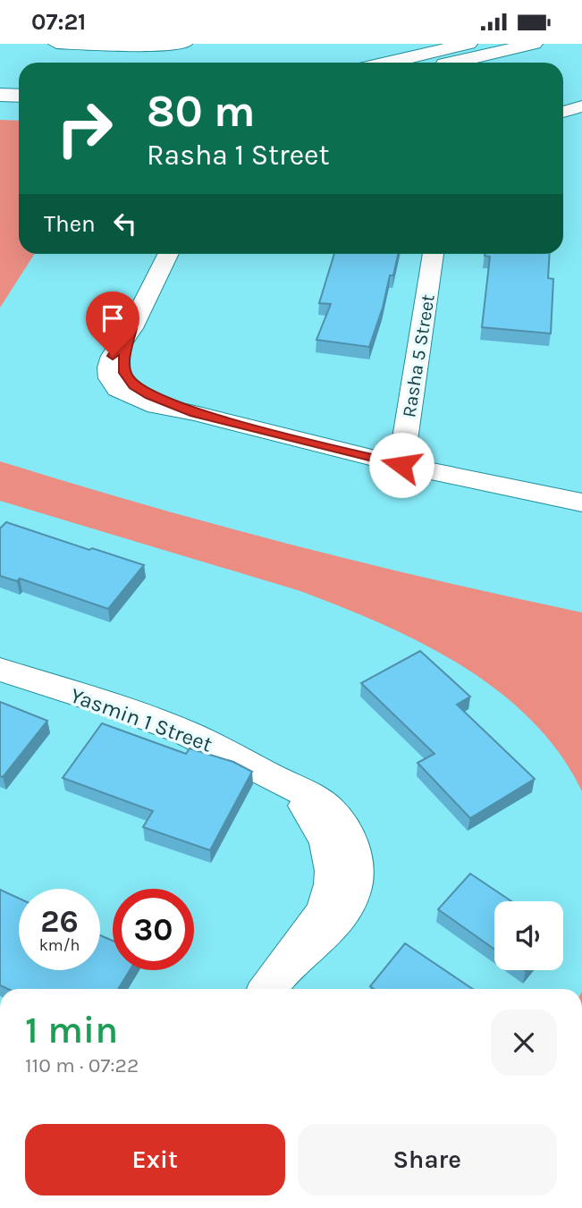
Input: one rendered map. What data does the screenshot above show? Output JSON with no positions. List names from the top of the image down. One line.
{"streets":{"street":["Rasha 5 Street","Yasmin 1 Street"]},"page":{"status":"07:21","turn":["80 m","Rasha 1 Street"],"then":"Then","speed":"26 km/h","limit":"30","heading":["1 min","110 m · 07:22"],"buttons":["Exit","Share"]}}
